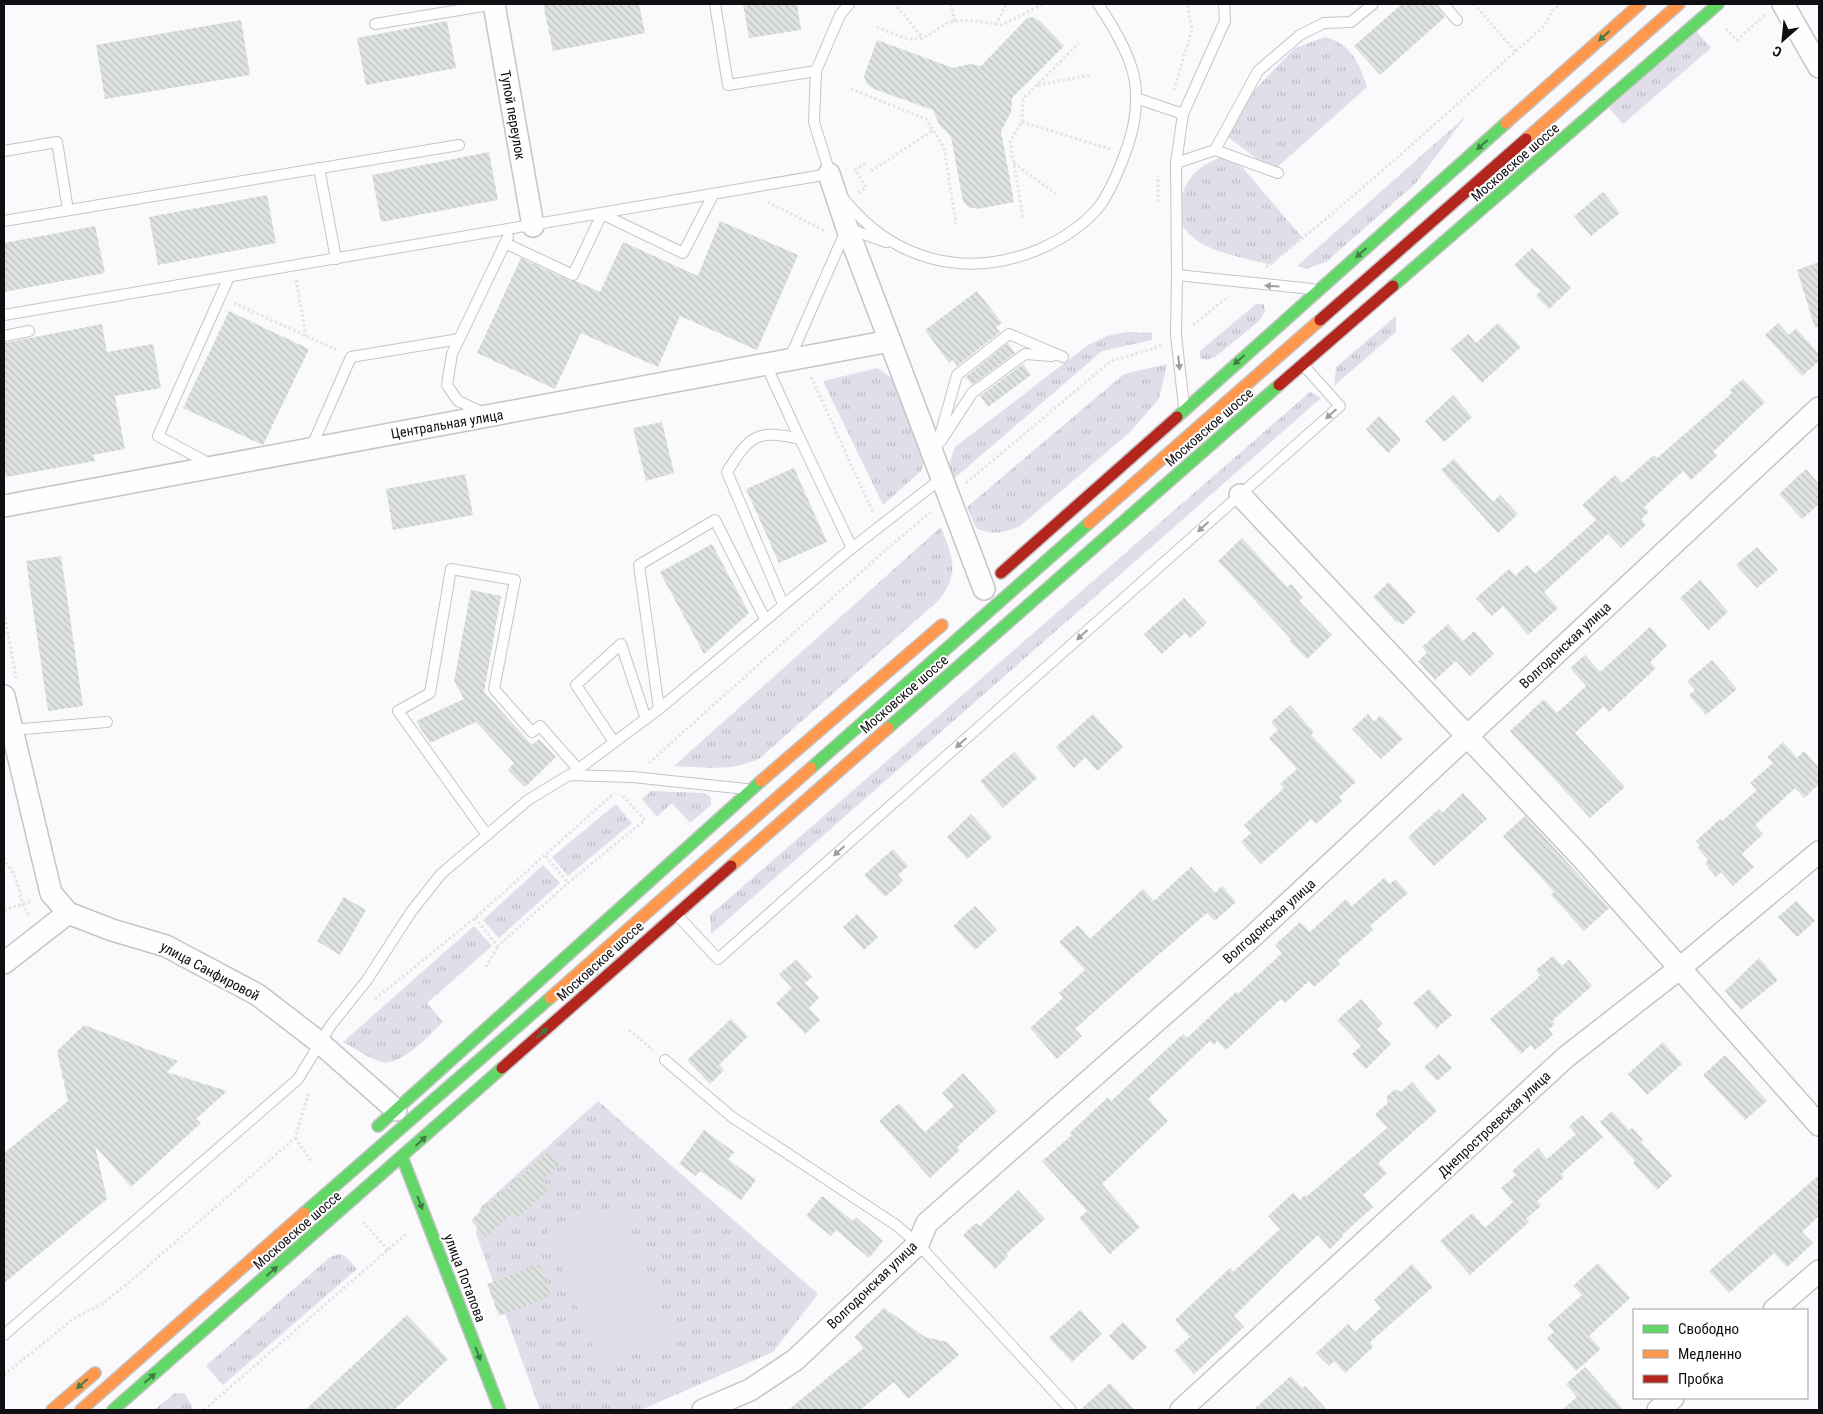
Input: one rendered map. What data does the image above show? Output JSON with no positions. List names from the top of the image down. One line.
{"streets":{"main road":["Московское шоссе","улица Потапова"],"street":["Тупой переулок","Центральная улица","Волгодонская улица","улица Санфировой","Днепростроевская улица"]},"crossings":[["Московское шоссе","улица Санфировой"],["Московское шоссе","улица Потапова"]],"one_way":["улица Потапова"],"legend":["Свободно","Медленно","Пробка"],"north":"bottom left"}
